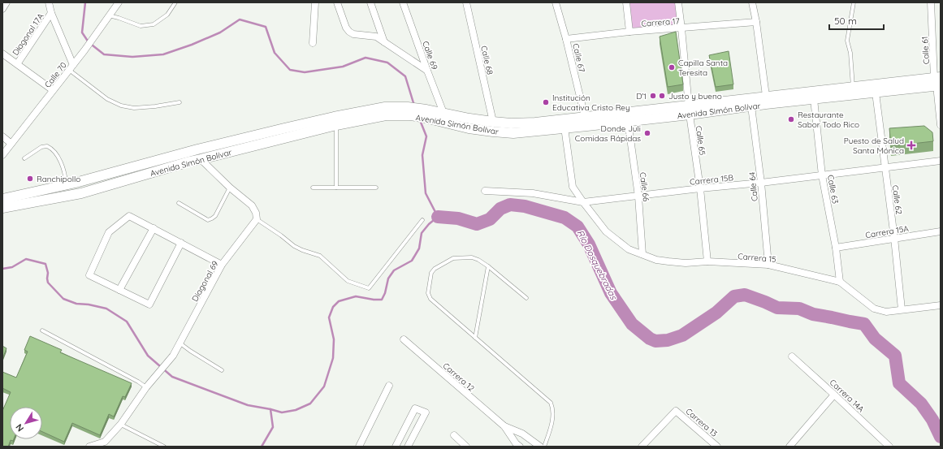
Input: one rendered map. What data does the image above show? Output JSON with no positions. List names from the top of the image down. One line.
{"streets":{"main road":["Avenida Simón Bolívar"],"street":["Carrera 17","Diagonal 17A","Calle 61","Calle 69","Calle 67","Calle 68","Calle 70","Calle 65","Carrera 15B","Calle 66","Calle 64","Calle 63","Calle 62","Carrera 15A","Carrera 15","Diagonal 69","Carrera 12","Carrera 14A","Carrera 13"]},"crossings":[["Carrera 17","Calle 67"],["Carrera 17","Calle 65"],["Calle 61","Avenida Simón Bolívar"],["Calle 69","Avenida Simón Bolívar"],["Calle 67","Avenida Simón Bolívar"],["Calle 68","Avenida Simón Bolívar"],["Avenida Simón Bolívar","Calle 65"],["Avenida Simón Bolívar","Calle 66"],["Avenida Simón Bolívar","Calle 64"],["Avenida Simón Bolívar","Calle 63"],["Avenida Simón Bolívar","Calle 62"],["Calle 65","Carrera 15B"],["Calle 65","Carrera 15"],["Carrera 15B","Calle 66"],["Carrera 15B","Calle 64"],["Carrera 15B","Calle 63"],["Carrera 15B","Calle 62"],["Carrera 15B","Carrera 15"],["Calle 66","Carrera 15"],["Calle 64","Carrera 15"],["Calle 63","Carrera 15A"],["Calle 63","Carrera 15"],["Calle 62","Carrera 15A"],["Calle 62","Carrera 15"]],"water":["Río Dosquebradas"],"places":{"other":["Capilla Santa Teresita","D'1","Justo y bueno","Institución Educativa Cristo Rey","Restaurante Sabor Todo Rico","Donde Juli Comidas Rápidas","Ranchipollo"],"health":["Puesto de Salud Santa Mónica"]},"scale_bar":"50 m","north":"bottom left"}
